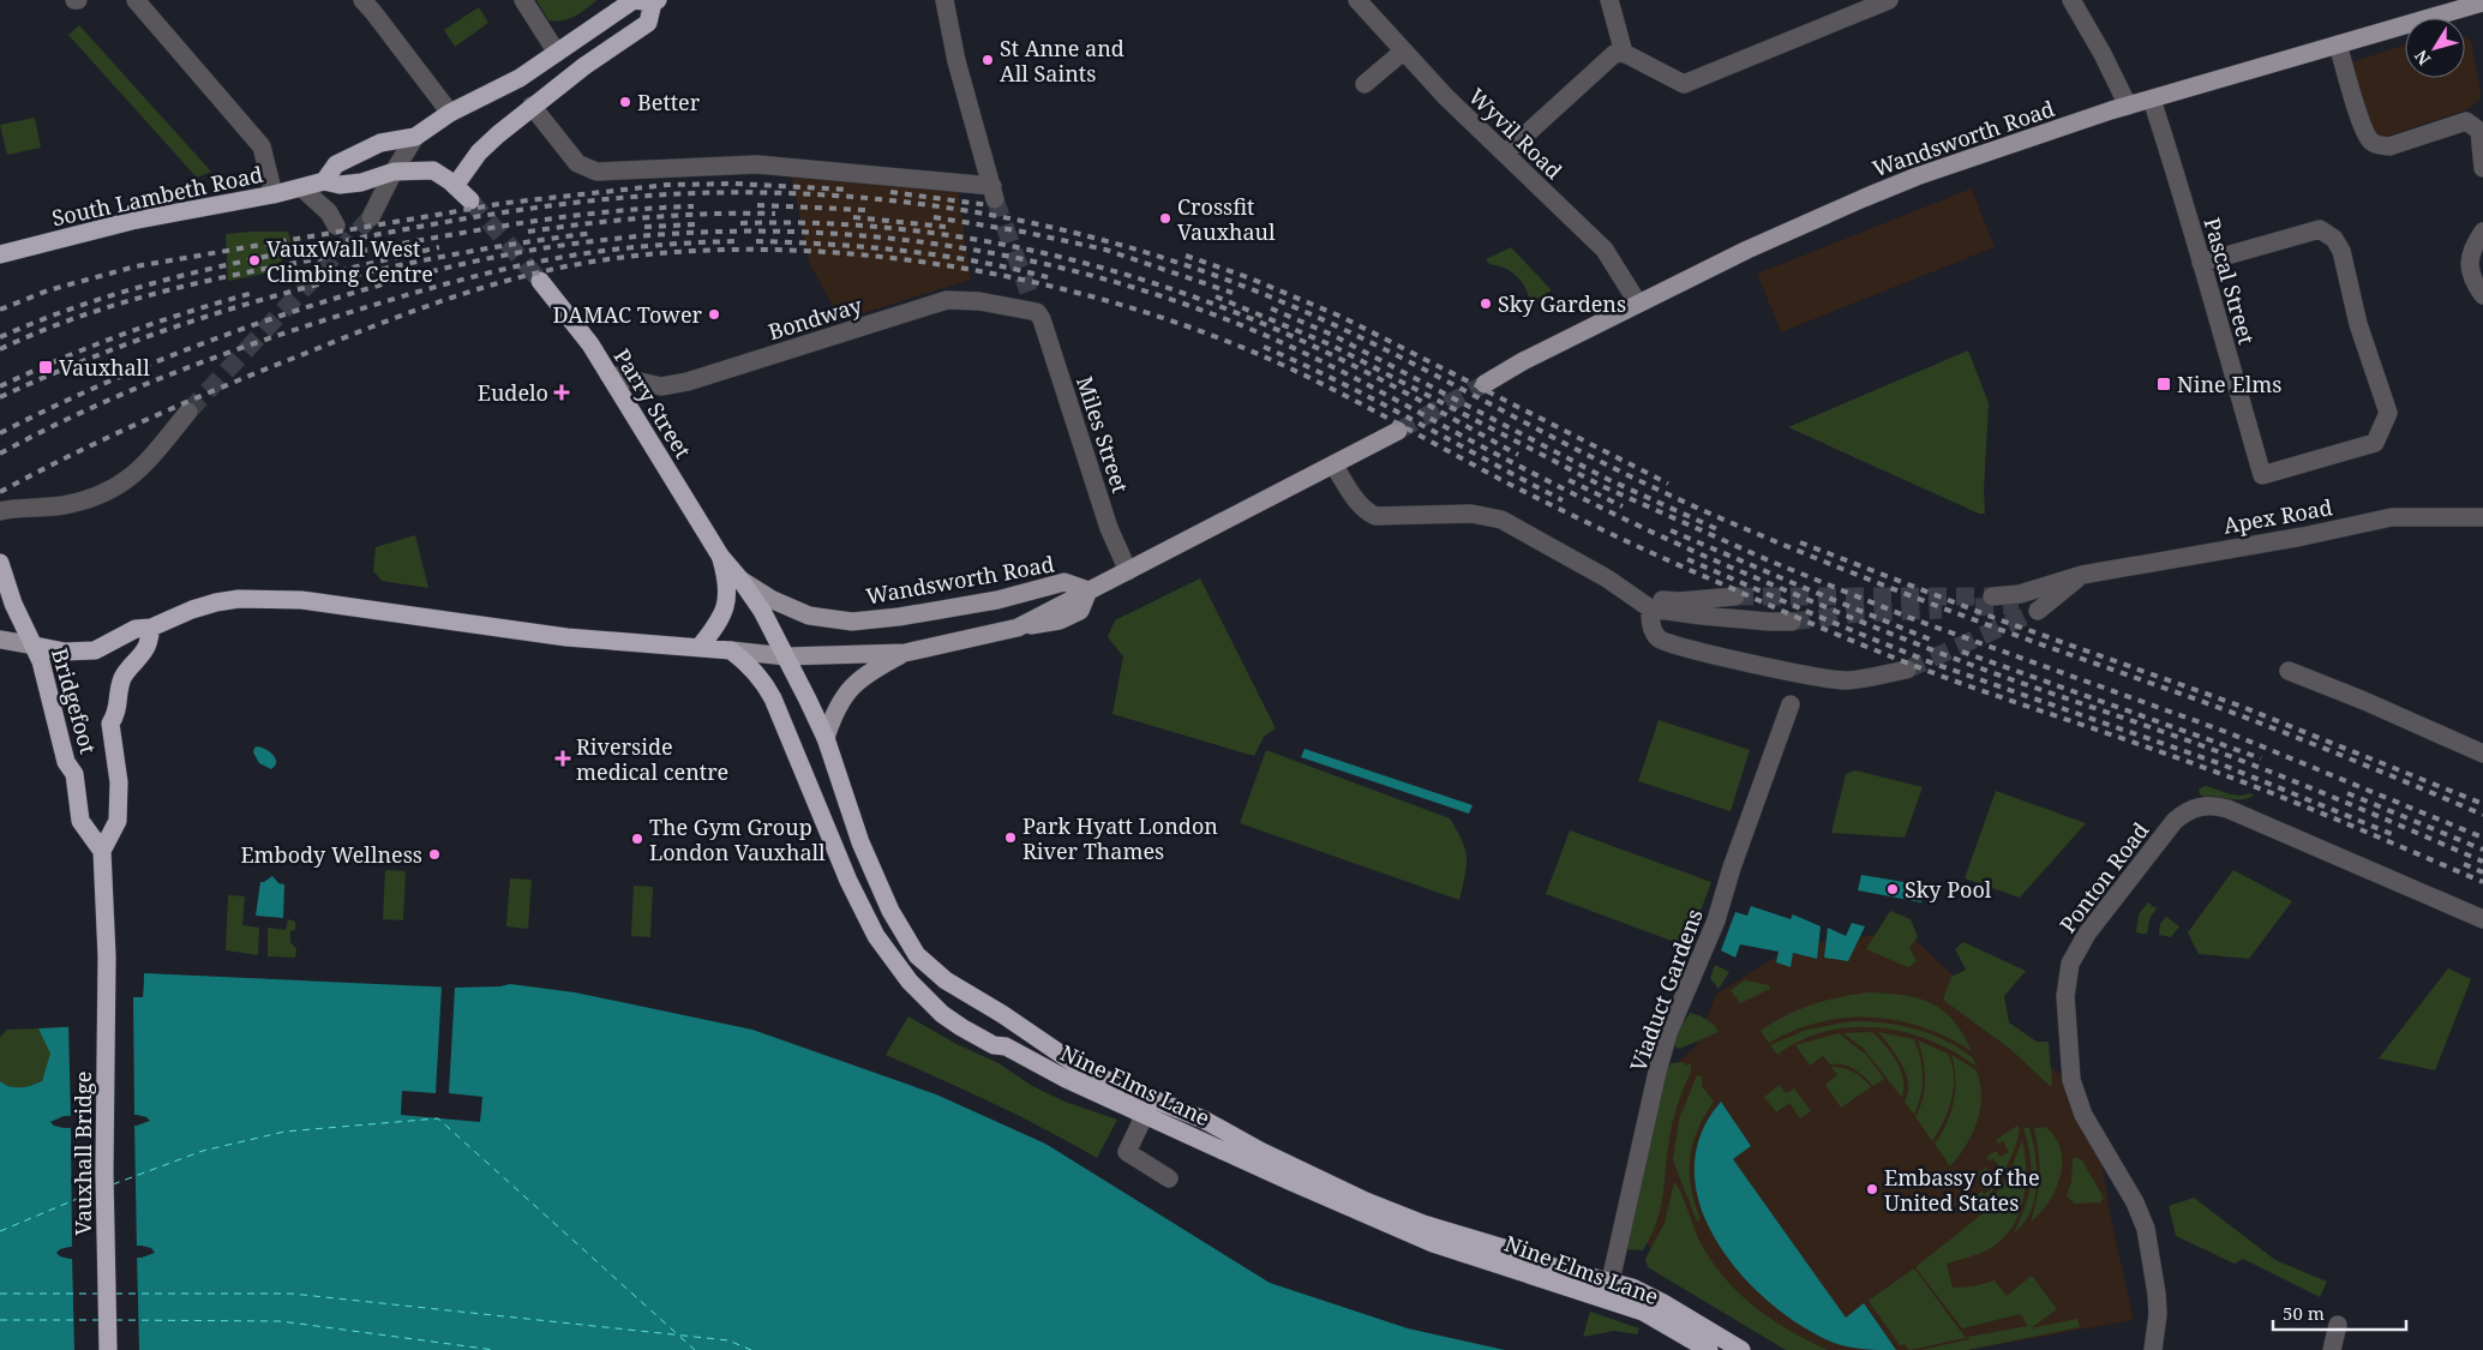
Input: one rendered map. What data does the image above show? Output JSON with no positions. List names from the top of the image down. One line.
{"streets":{"highway":["South Lambeth Road","Parry Street","Bridgefoot","Nine Elms Lane","Vauxhall Bridge"],"main road":["Wandsworth Road"],"street":["Wyvil Road","Pascal Street","Bondway","Miles Street","Apex Road","Ponton Road","Viaduct Gardens"]},"crossings":[["Wyvil Road","Wandsworth Road"],["Wandsworth Road","Pascal Street"],["Wandsworth Road","Parry Street"],["Bondway","Parry Street"],["Bondway","Miles Street"],["Parry Street","Nine Elms Lane"],["Bridgefoot","Vauxhall Bridge"],["Viaduct Gardens","Nine Elms Lane"]],"places":{"other":["St Anne and All Saints","Better","Crossfit Vauxhaul","VauxWall West Climbing Centre","Sky Gardens","DAMAC Tower","Park Hyatt London River Thames","The Gym Group London Vauxhall","Embody Wellness","Sky Pool","Embassy of the United States"],"transit":["Vauxhall","Nine Elms"],"health":["Eudelo","Riverside medical centre"]},"scale_bar":"50 m","north":"bottom left"}
